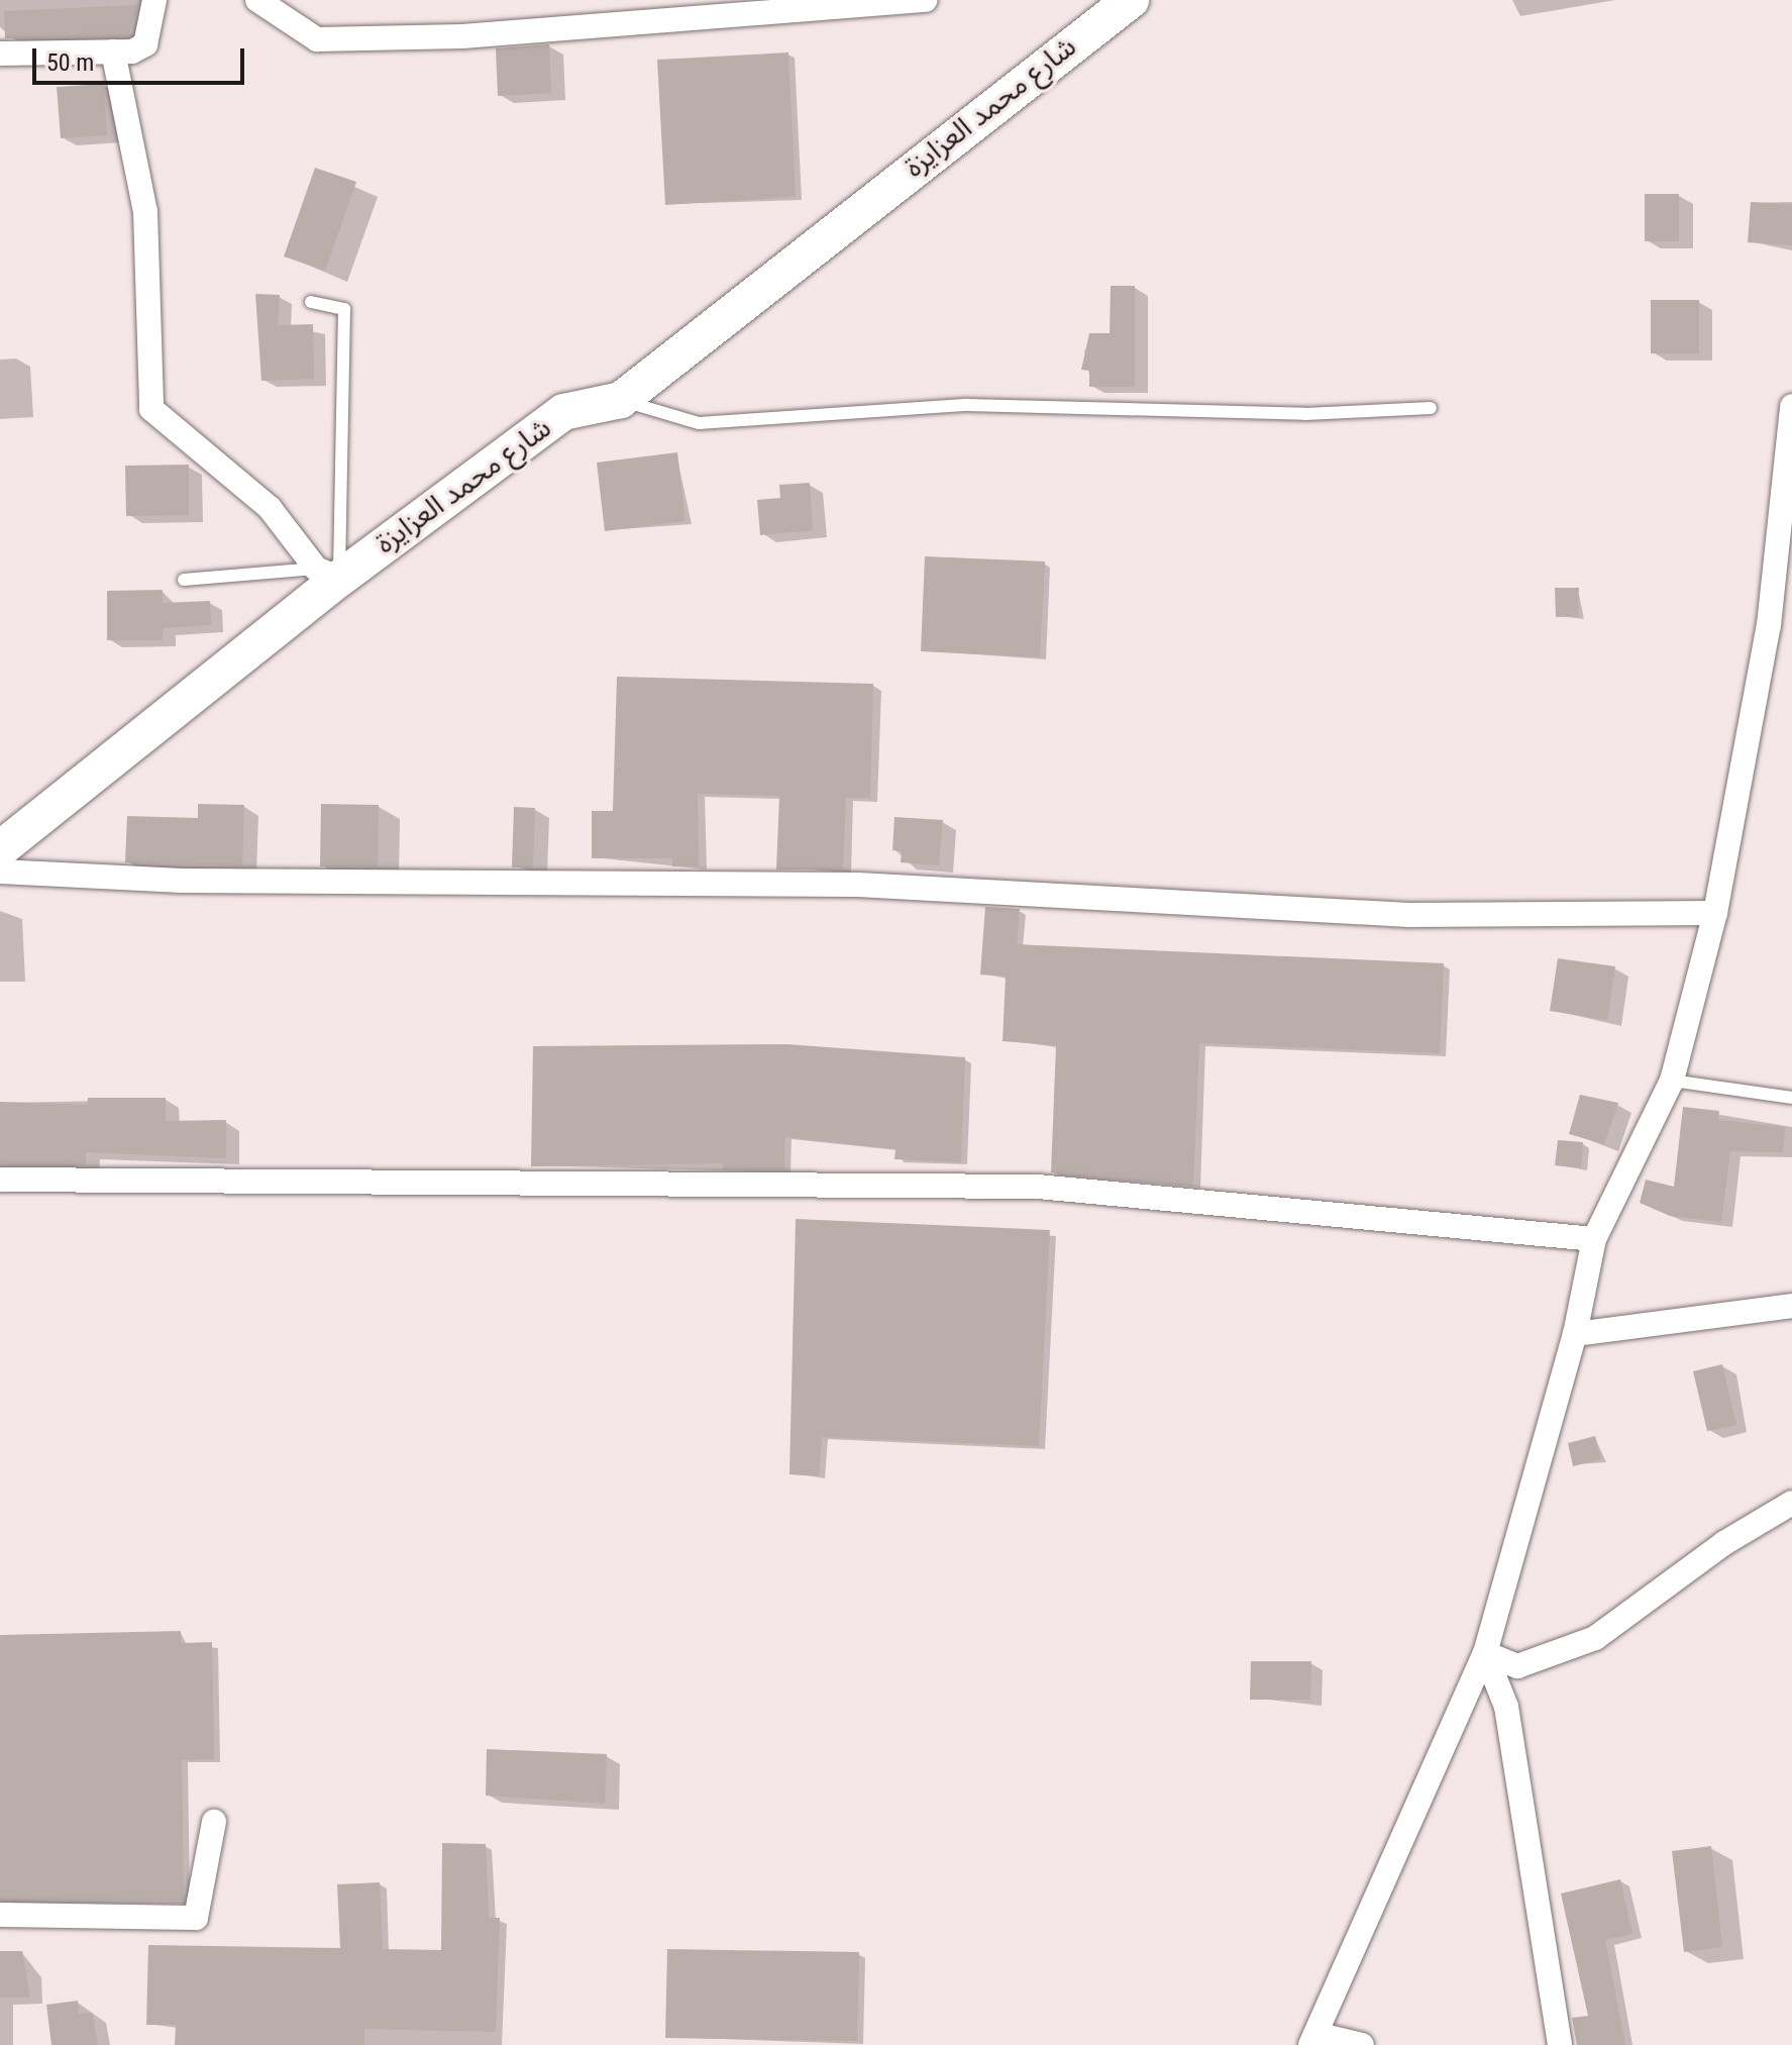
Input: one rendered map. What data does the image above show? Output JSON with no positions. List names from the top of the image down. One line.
{"streets":{"main road":["شارع محمد العزايزة"]},"scale_bar":"50 m"}
